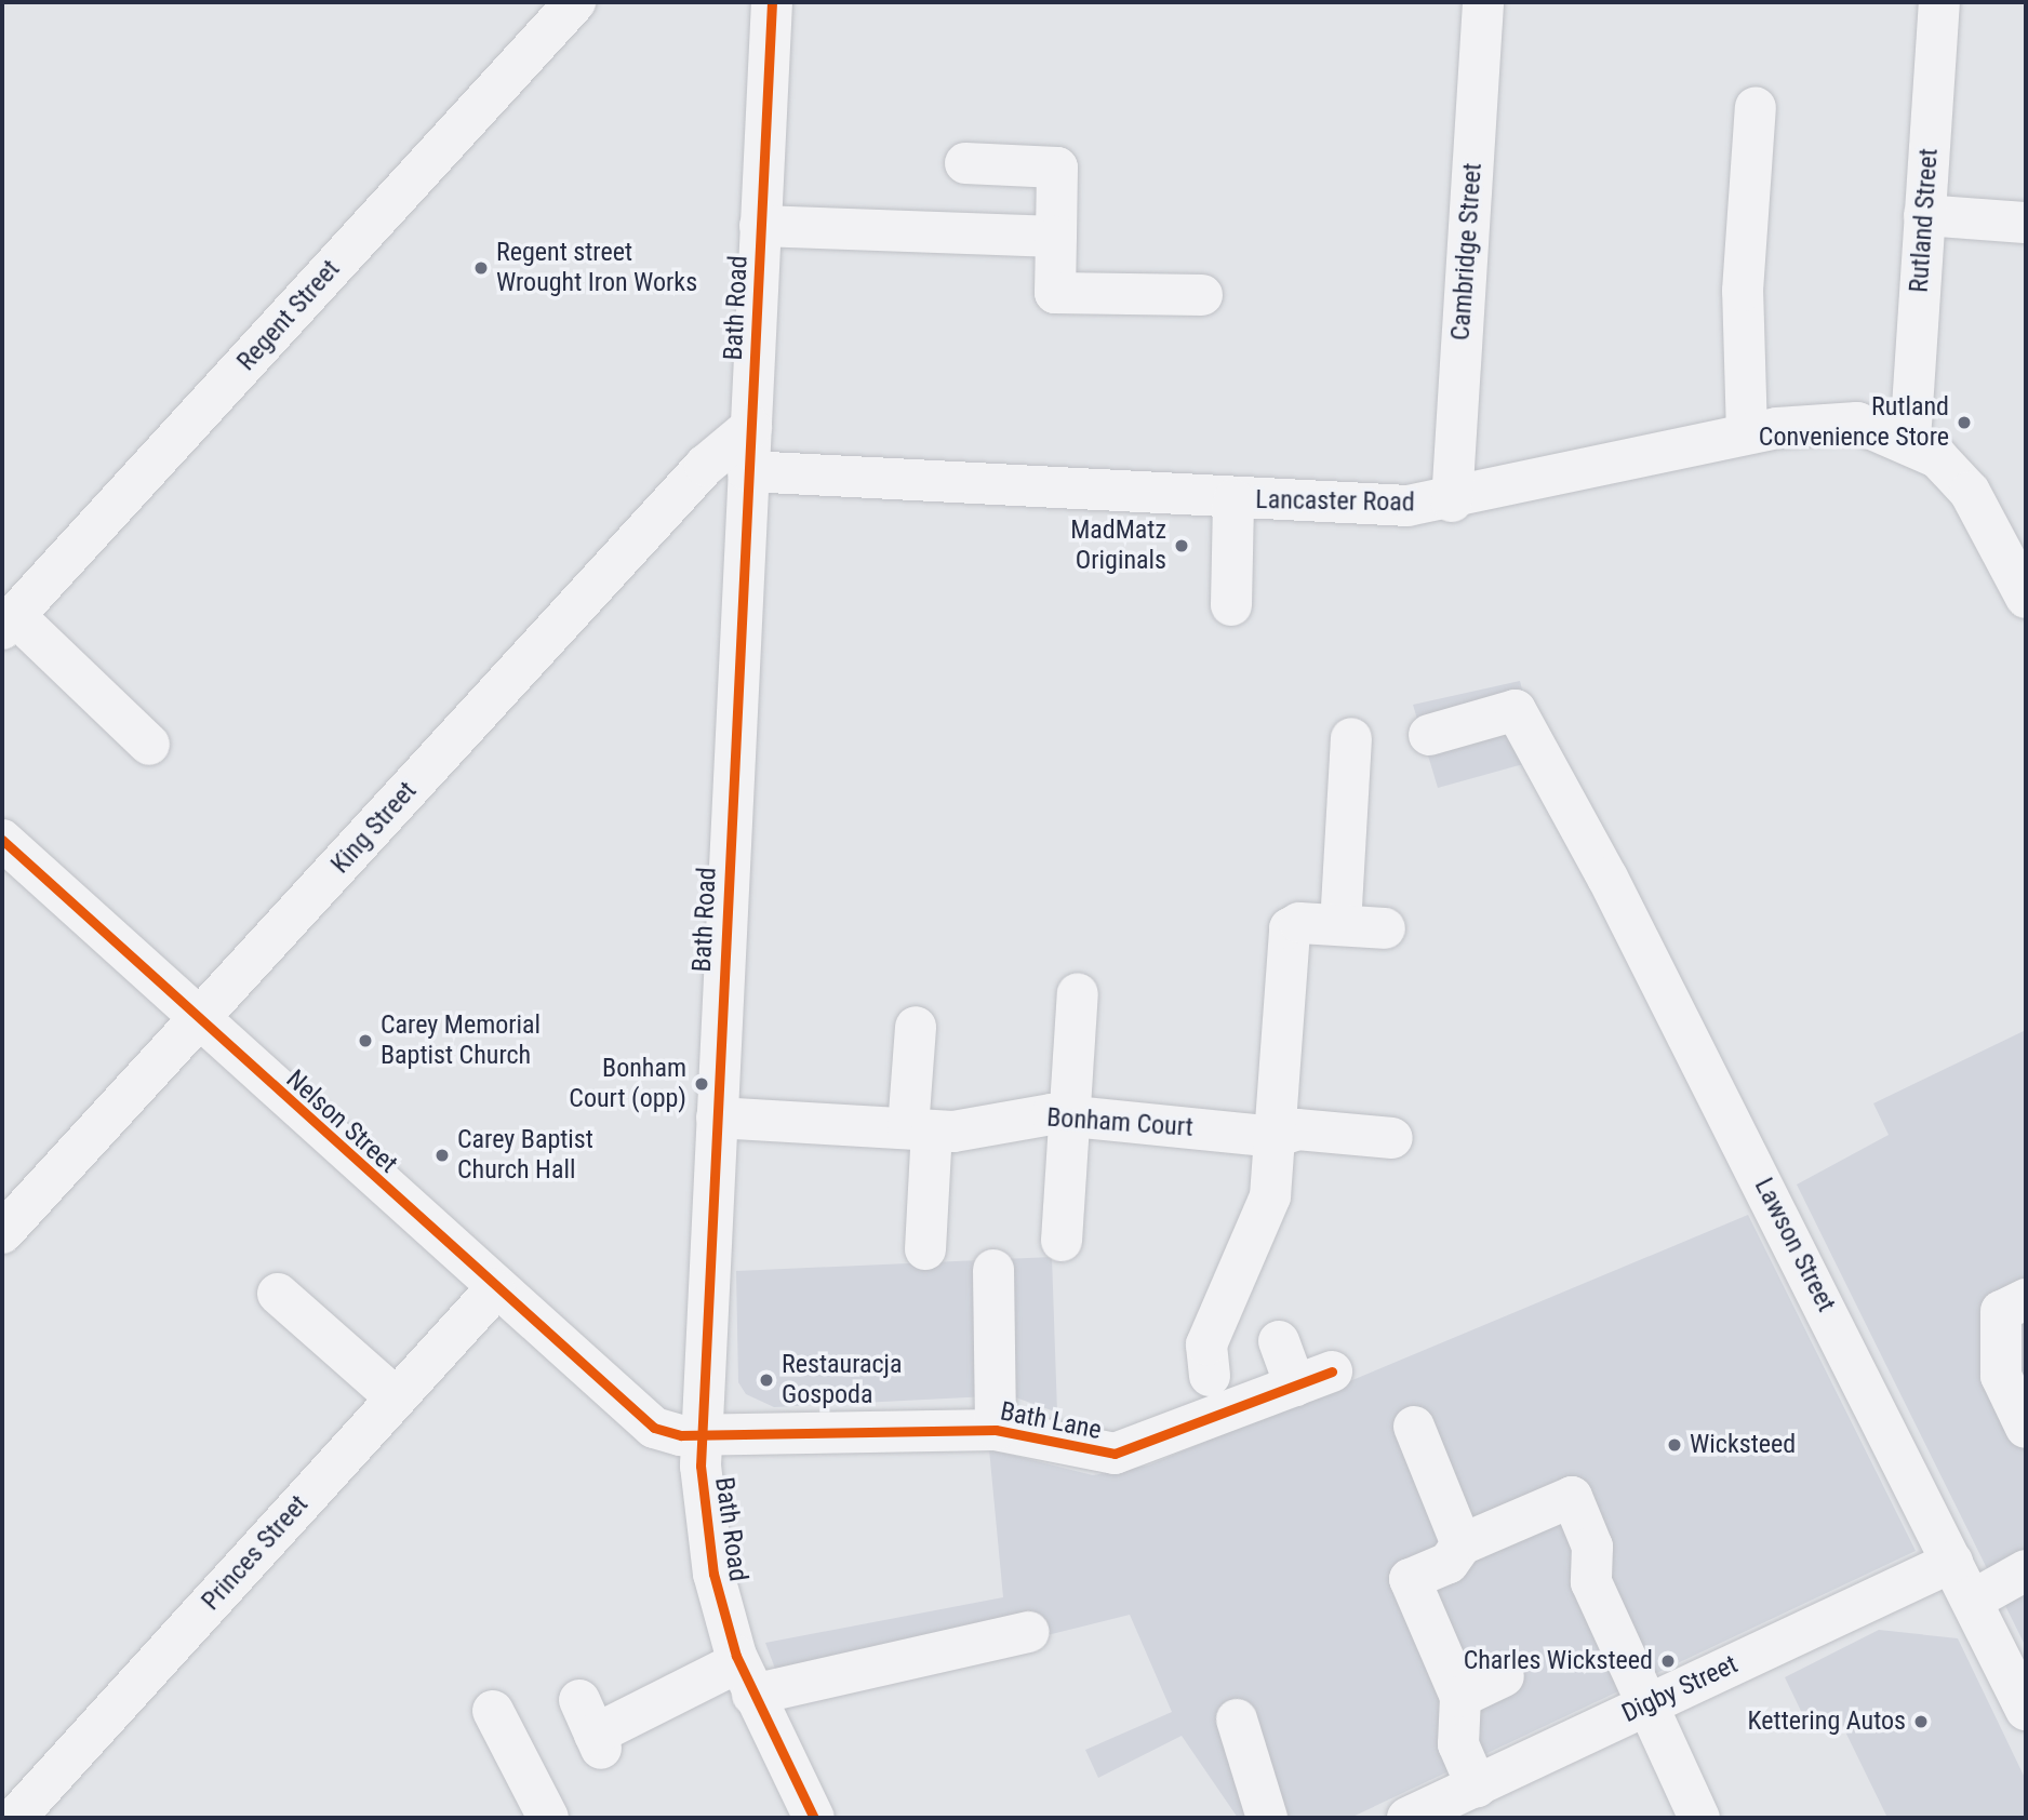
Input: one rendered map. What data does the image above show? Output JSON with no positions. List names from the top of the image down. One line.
{"streets":{"street":["Rutland Street","Cambridge Street","Bath Road","Regent Street","Lancaster Road","King Street","Nelson Street","Bonham Court","Lawson Street","Bath Lane","Princes Street","Digby Street"]},"crossings":[["Rutland Street","Lancaster Road"],["Cambridge Street","Lancaster Road"],["Bath Road","Lancaster Road"],["Bath Road","King Street"],["Bath Road","Nelson Street"],["Bath Road","Bonham Court"],["Bath Road","Bath Lane"],["King Street","Nelson Street"],["Nelson Street","Bath Lane"],["Nelson Street","Princes Street"],["Lawson Street","Digby Street"]],"places":["Regent street Wrought Iron Works","Rutland Convenience Store","MadMatz Originals","Carey Memorial Baptist Church","Bonham Court (opp)","Carey Baptist Church Hall","Restauracja Gospoda","Wicksteed","Charles Wicksteed","Kettering Autos"]}
